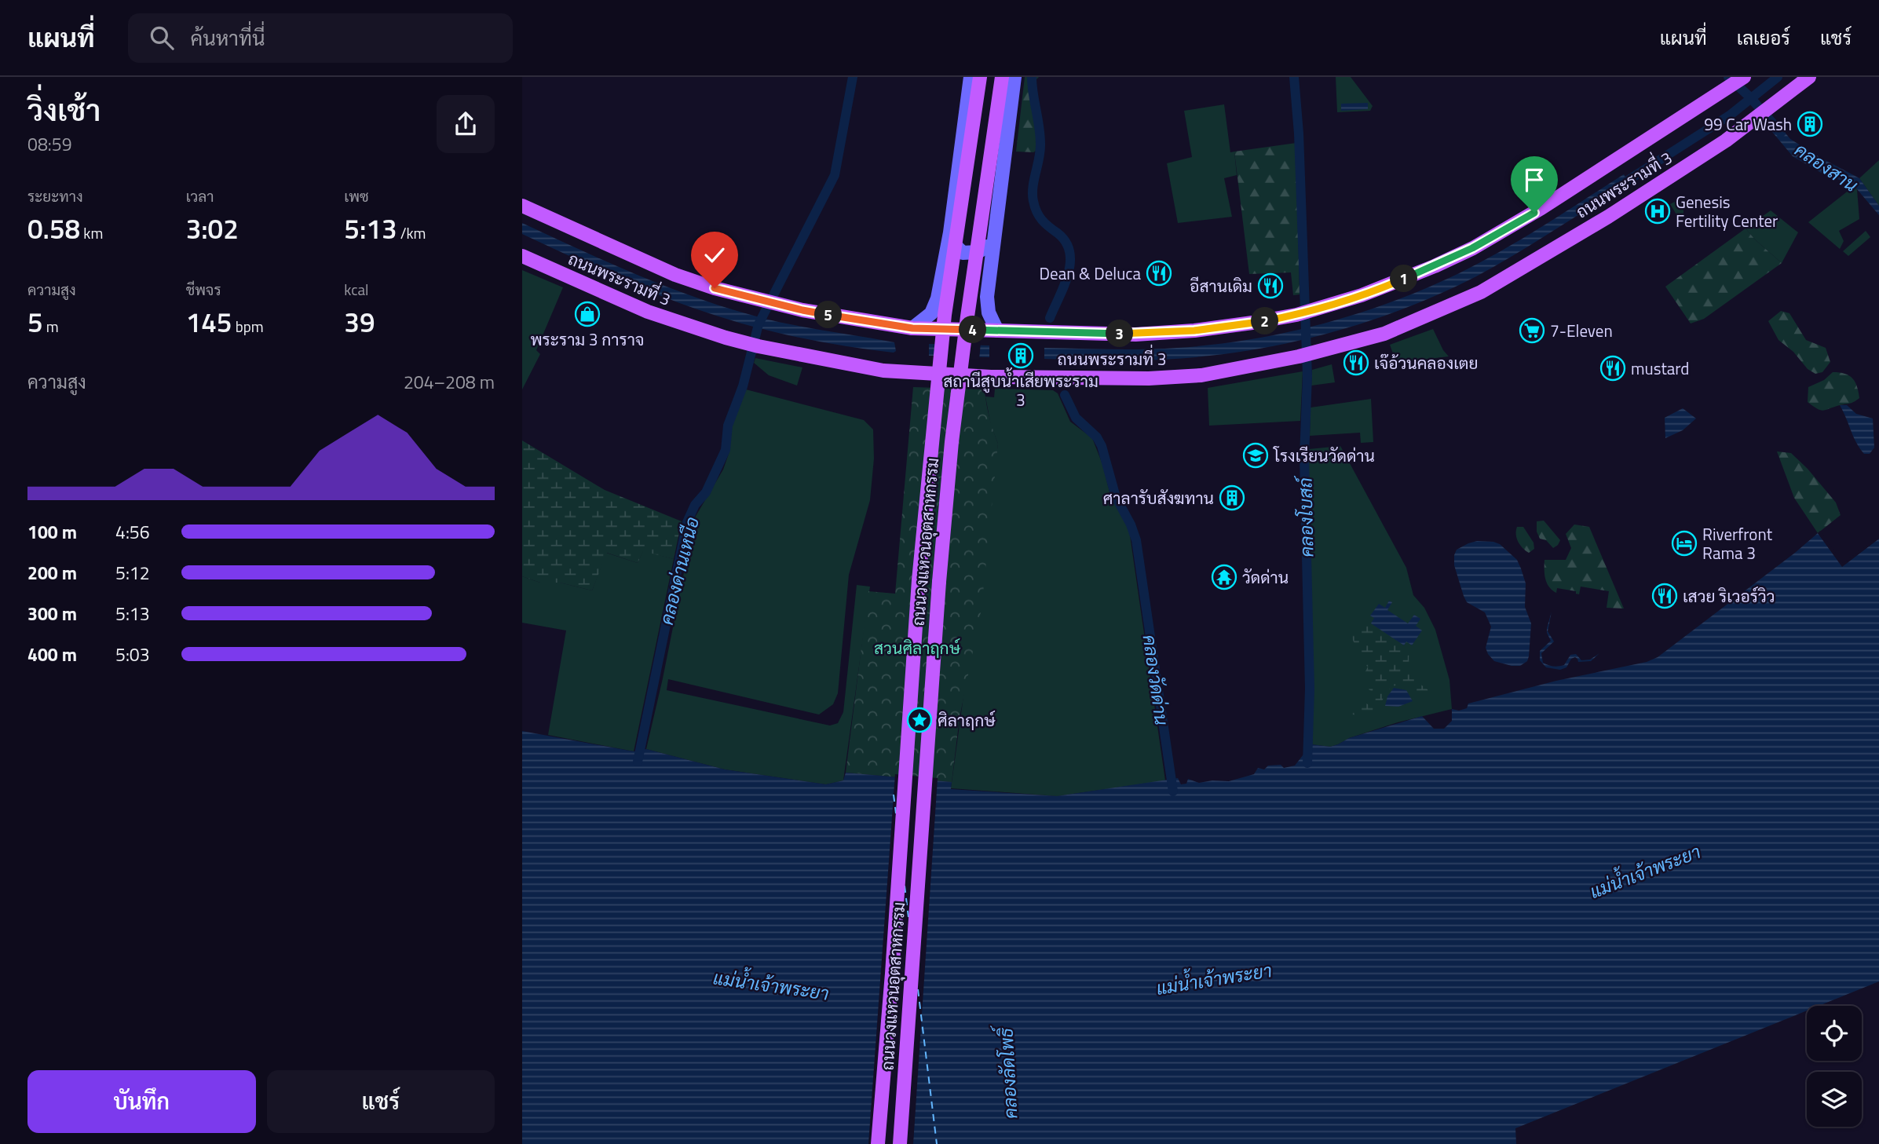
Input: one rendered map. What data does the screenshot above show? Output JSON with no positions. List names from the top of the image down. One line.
{"streets":{"main road":["ถนนพระรามที่ 3","ถนนวงแหวนอุตสาหกรรม"]},"water":["คลองสาน","คลองโบสถ์","คลองด่านเหนือ","คลองวัดด่าน","แม่น้ำเจ้าพระยา","คลองลัดโพธิ์"],"parks":["สวนศิลาฤกษ์"],"places":{"building":["99 Car Wash","สถานีสูบน้ำเสียพระราม 3","ศาลารับสังฆทาน"],"hospital":["Genesis Fertility Center"],"restaurant":["Dean & Deluca","อีสานเดิม","เจ๊อ้วนคลองเตย","mustard","เสวย ริเวอร์วิว"],"shop":["พระราม 3 การาจ"],"supermarket":["7-Eleven"],"school or university":["โรงเรียนวัดด่าน"],"hotel":["Riverfront Rama 3"],"temple":["วัดด่าน"],"place":["ศิลาฤกษ์"]},"page":{"header":"แผนที่","search":"ค้นหาที่นี่","nav":["แผนที่","เลเยอร์","แชร์"],"heading":["วิ่งเช้า","08:59"],"stats":[["ระยะทาง","0.58 km"],["เวลา","3:02"],["เพซ","5:13 /km"],["ความสูง","5 m"],["ชีพจร","145 bpm"],["kcal","39"]],"pins":["1","5","2","4","3"],"chart":["ความสูง","204–208 m"],"list":[{"name":"100 m","note":"4:56"},{"name":"200 m","note":"5:12"},{"name":"300 m","note":"5:13"},{"name":"400 m","note":"5:03"}],"buttons":["บันทึก","แชร์"]}}
